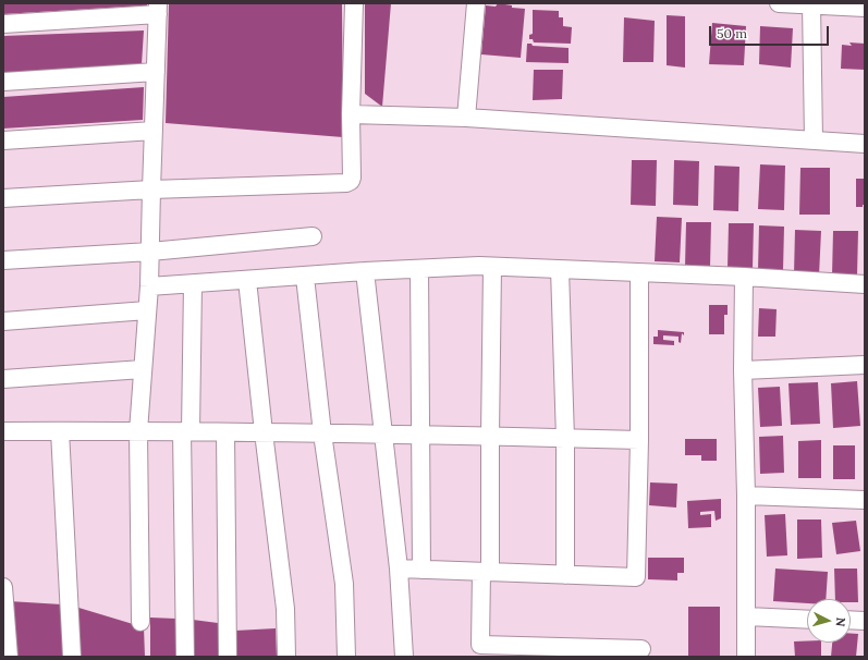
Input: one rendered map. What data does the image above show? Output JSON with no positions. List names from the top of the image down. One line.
{"scale_bar":"50 m","north":"right"}
